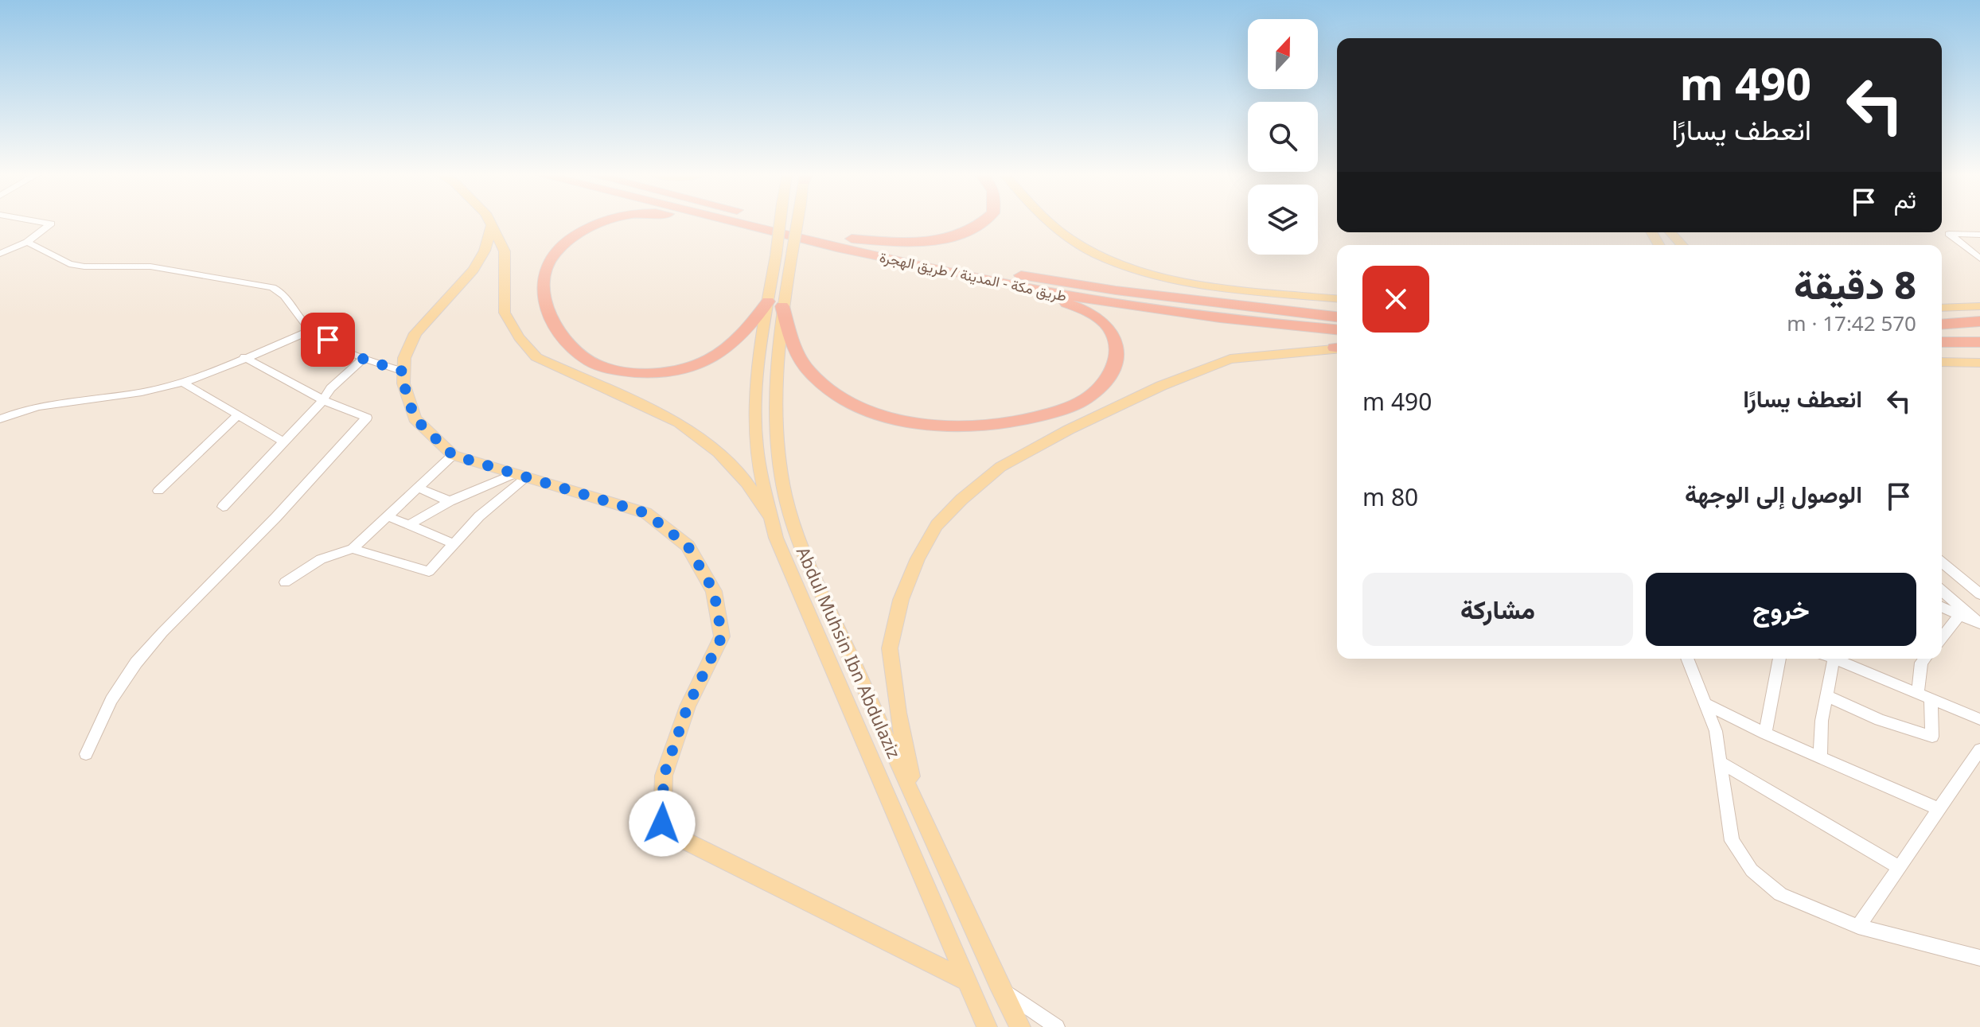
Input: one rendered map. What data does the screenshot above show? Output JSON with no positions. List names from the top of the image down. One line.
{"streets":{"highway":["طريق مكة - المدينة / طريق الهجرة"],"main road":["Abdul Muhsin Ibn Abdulaziz"]},"north":"top","page":{"turn":["490 m","انعطف يسارًا"],"then":"ثم","heading":["8 دقيقة","570 m · 17:42"],"list":[{"name":"انعطف يسارًا","value":"490 m"},{"name":"الوصول إلى الوجهة","value":"80 m"}],"buttons":["خروج","مشاركة"]}}
